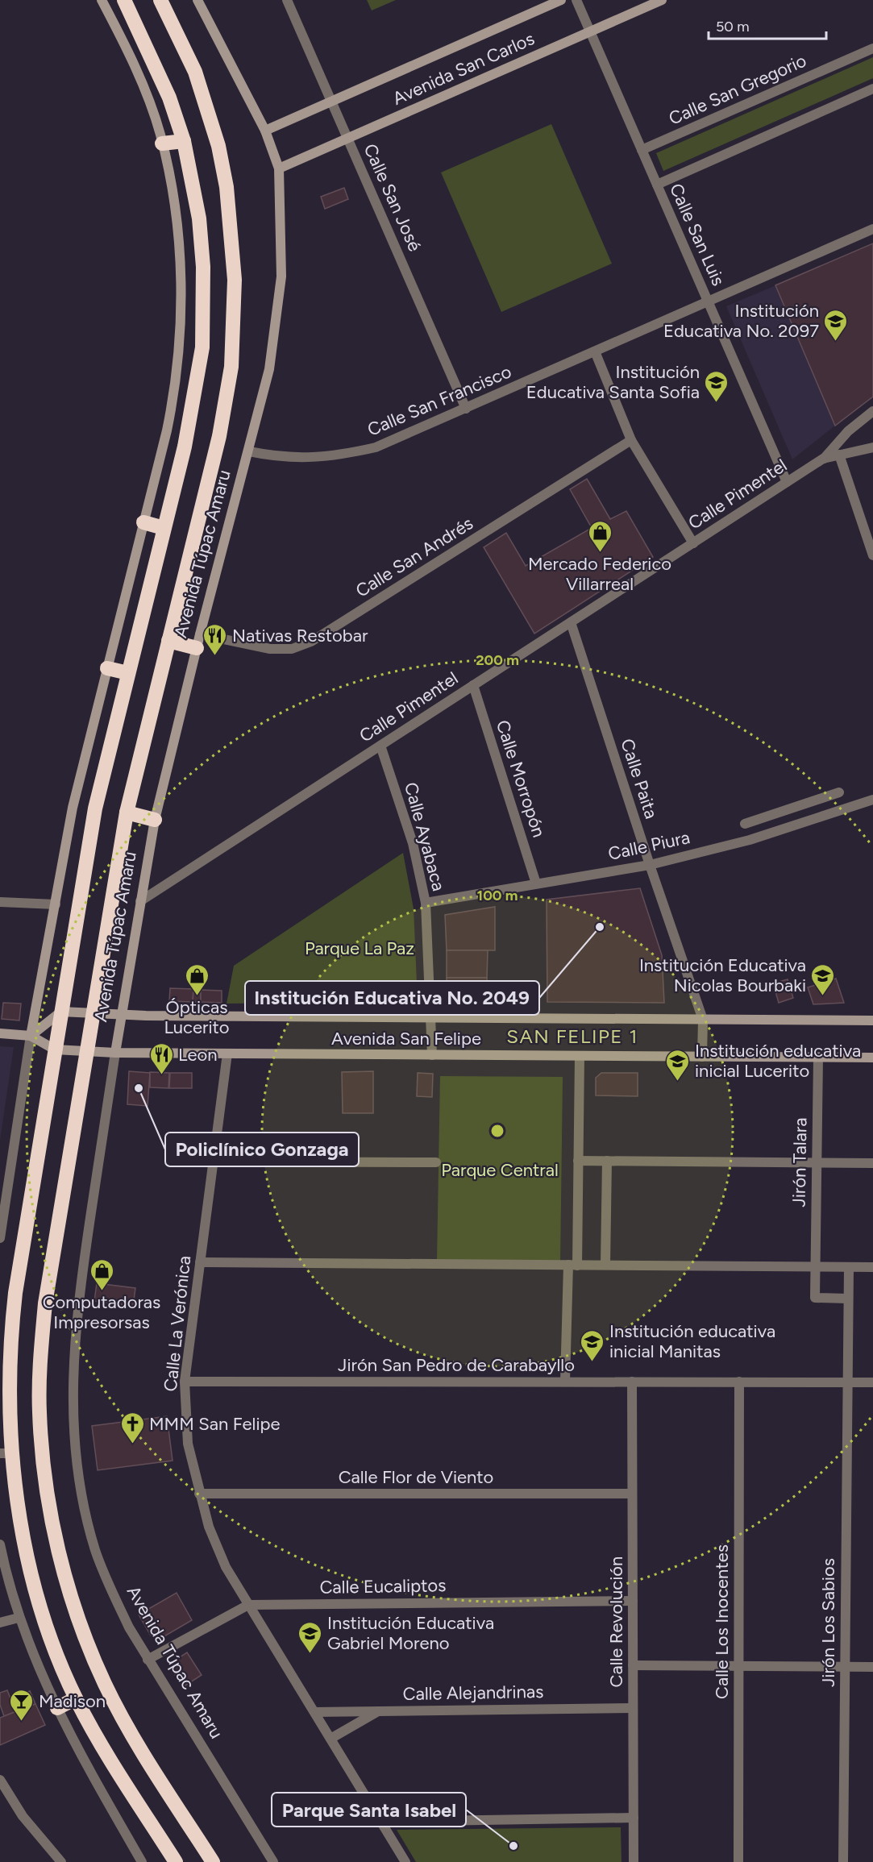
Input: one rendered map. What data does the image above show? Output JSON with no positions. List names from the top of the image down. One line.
{"streets":{"highway":["Avenida Túpac Amaru"],"street":["Avenida San Carlos","Calle San Gregorio","Calle San José","Calle San Luis","Calle San Francisco","Calle Pimentel","Calle San Andrés","Calle Morropón","Calle Paita","Calle Ayabaca","Calle Piura","Avenida San Felipe","Jirón Talara","Calle La Verónica","Jirón San Pedro de Carabayllo","Calle Flor de Viento","Calle Eucaliptos","Calle Revolución","Calle Los Inocentes","Jirón Los Sabios","Calle Alejandrinas"]},"crossings":[["Avenida San Carlos","Calle San José"],["Avenida San Carlos","Calle San Luis"],["Avenida San Carlos","Avenida Túpac Amaru"],["Calle San Gregorio","Calle San Luis"],["Calle San José","Calle San Francisco"],["Calle San Luis","Calle San Francisco"],["Calle San Luis","Calle Pimentel"],["Calle San Francisco","Avenida Túpac Amaru"],["Calle Pimentel","Avenida Túpac Amaru"],["Calle Pimentel","Calle Morropón"],["Calle Pimentel","Calle Paita"],["Calle Pimentel","Calle Ayabaca"],["Avenida Túpac Amaru","Calle San Andrés"],["Avenida Túpac Amaru","Avenida San Felipe"],["Avenida Túpac Amaru","Calle Eucaliptos"],["Calle Morropón","Calle Piura"],["Calle Paita","Calle Piura"],["Calle Paita","Avenida San Felipe"],["Calle Ayabaca","Calle Piura"],["Calle Ayabaca","Avenida San Felipe"],["Avenida San Felipe","Jirón Talara"],["Avenida San Felipe","Calle La Verónica"],["Jirón Talara","Jirón Los Sabios"],["Calle La Verónica","Jirón San Pedro de Carabayllo"],["Calle La Verónica","Calle Flor de Viento"],["Calle La Verónica","Calle Eucaliptos"],["Calle La Verónica","Calle Alejandrinas"],["Jirón San Pedro de Carabayllo","Calle Revolución"],["Jirón San Pedro de Carabayllo","Calle Los Inocentes"],["Jirón San Pedro de Carabayllo","Jirón Los Sabios"],["Calle Flor de Viento","Calle Revolución"],["Calle Eucaliptos","Calle Revolución"],["Calle Revolución","Calle Alejandrinas"]],"districts":["SAN FELIPE 1"],"parks":["Parque La Paz","Parque Central"],"places":{"school or university":["Institución Educativa No. 2097","Institución Educativa Santa Sofia","Institución Educativa Nicolas Bourbaki","Institución educativa inicial Lucerito","Institución educativa inicial Manitas","Institución Educativa Gabriel Moreno"],"shop":["Mercado Federico Villarreal","Ópticas Lucerito","Computadoras Impresorsas"],"restaurant":["Nativas Restobar","Leon"],"other":["Institución Educativa No. 2049","Policlínico Gonzaga","Parque Santa Isabel"],"church":["MMM San Felipe"],"bar":["Madison"]},"scale_bar":"50 m","rings":["200 m","100 m"]}
